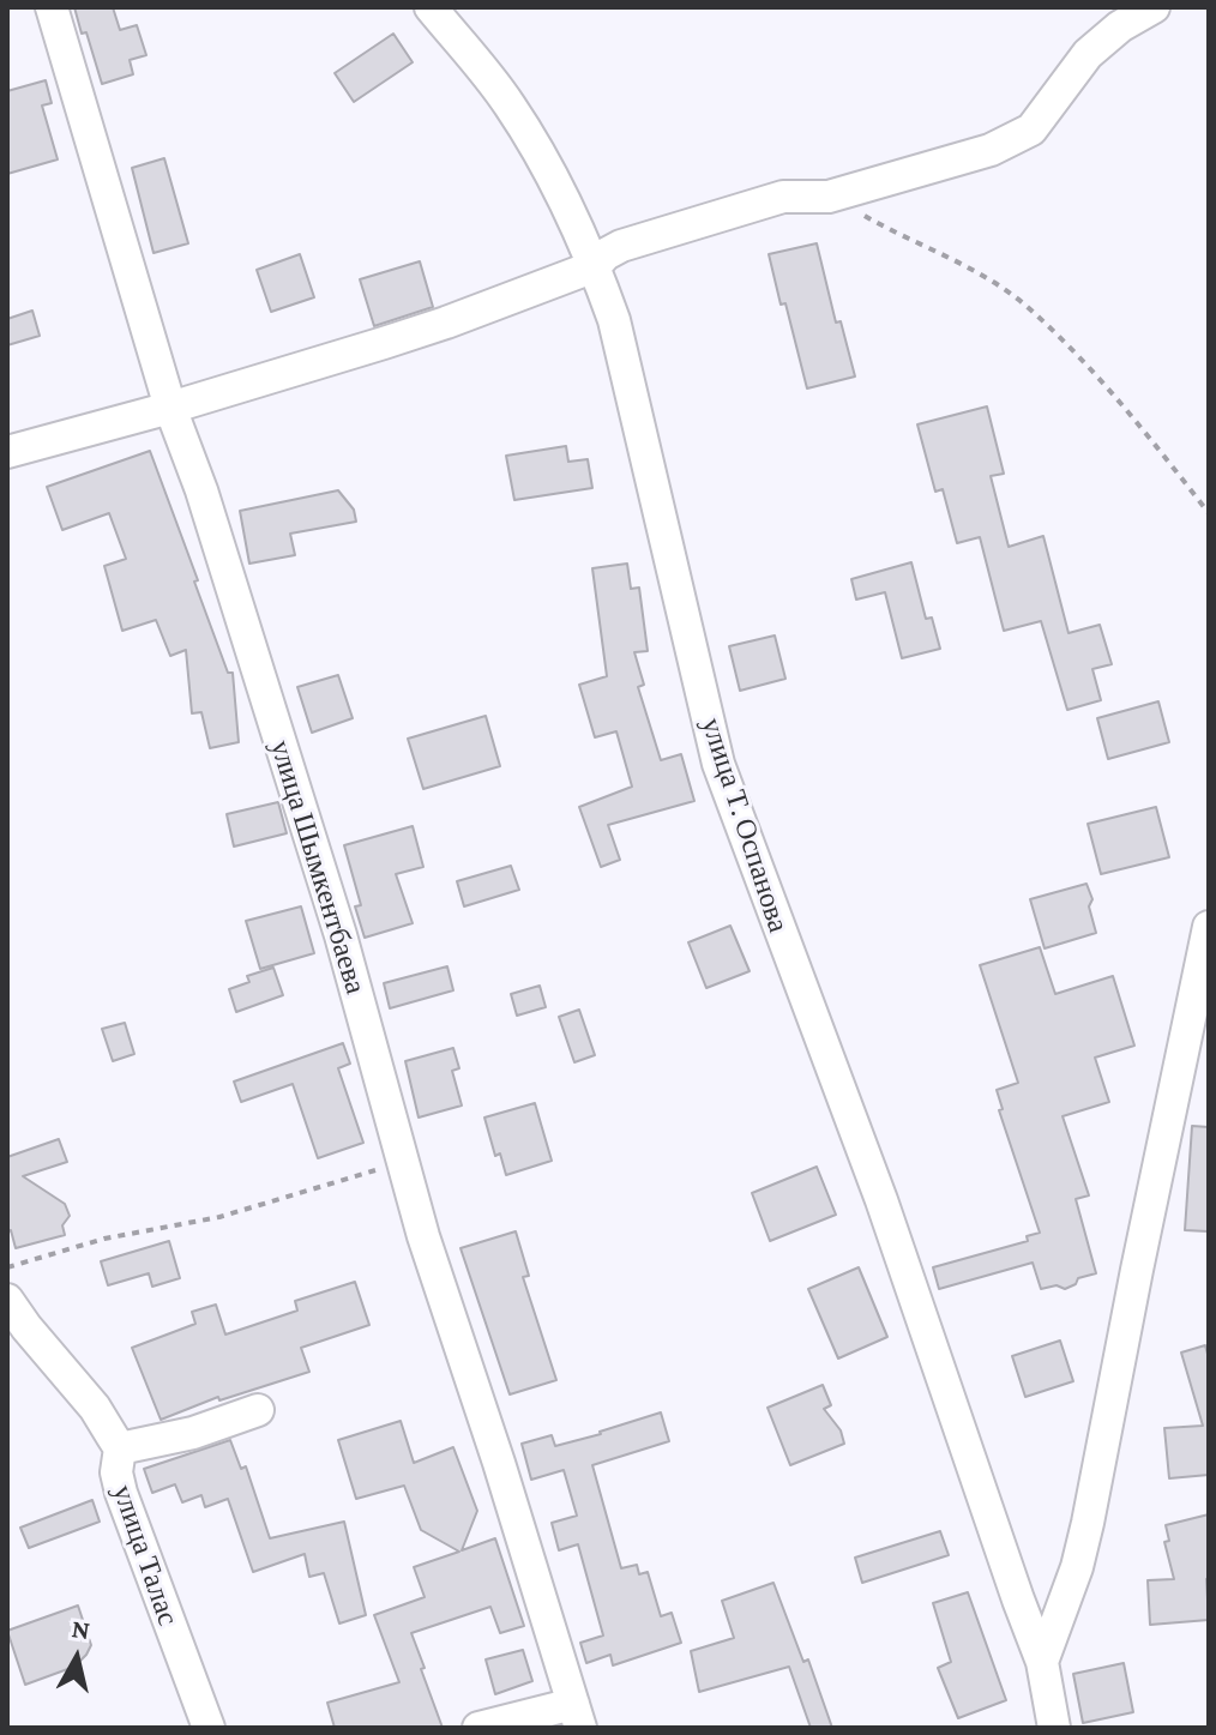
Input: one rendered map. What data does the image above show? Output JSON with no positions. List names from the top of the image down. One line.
{"streets":{"street":["улица Т. Оспанова","улица Шымкентбаева","улица Талас"]},"north":"top"}
